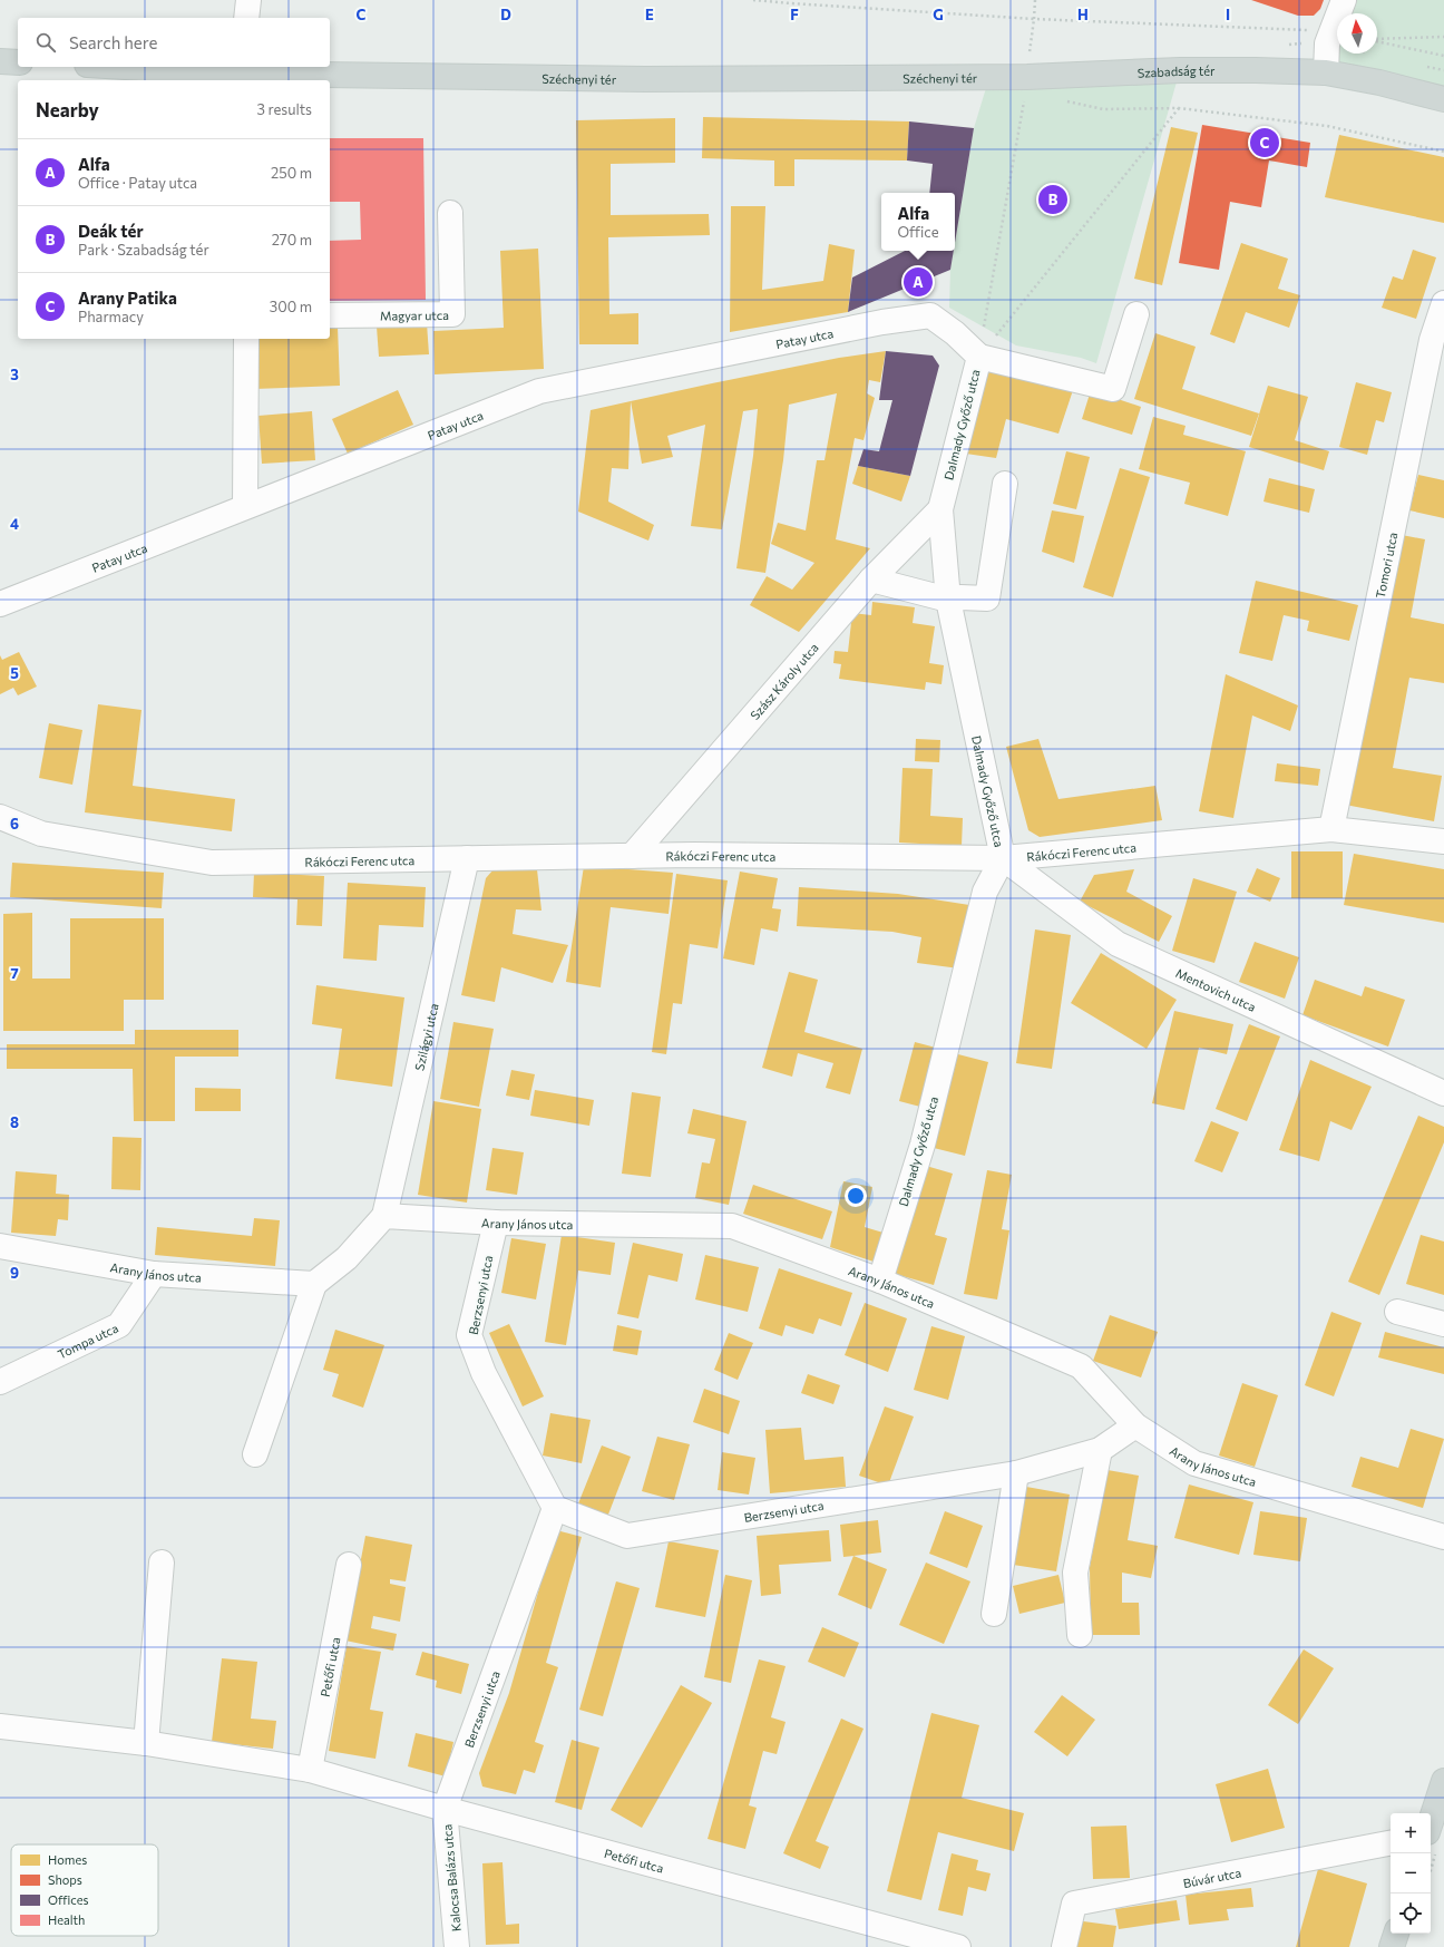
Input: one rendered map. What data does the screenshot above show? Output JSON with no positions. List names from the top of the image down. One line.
{"streets":{"main road":["Szabadság tér","Széchenyi tér"],"street":["Magyar utca","Patay utca","Dalmady Győző utca","Tomori utca","Szász Károly utca","Rákóczi Ferenc utca","Mentovich utca","Szilágyi utca","Arany János utca","Berzsenyi utca","Tompa utca","Petőfi utca","Búvár utca","Kalocsa Balázs utca"]},"crossings":[["Szabadság tér","Széchenyi tér"],["Patay utca","Dalmady Győző utca"],["Dalmady Győző utca","Szász Károly utca"],["Dalmady Győző utca","Rákóczi Ferenc utca"],["Dalmady Győző utca","Mentovich utca"],["Dalmady Győző utca","Arany János utca"],["Tomori utca","Rákóczi Ferenc utca"],["Szász Károly utca","Rákóczi Ferenc utca"],["Rákóczi Ferenc utca","Mentovich utca"],["Rákóczi Ferenc utca","Szilágyi utca"],["Szilágyi utca","Arany János utca"],["Arany János utca","Berzsenyi utca"],["Arany János utca","Tompa utca"],["Berzsenyi utca","Petőfi utca"],["Berzsenyi utca","Kalocsa Balázs utca"],["Petőfi utca","Kalocsa Balázs utca"]],"legend":["Homes","Shops","Offices","Health"],"north":"top","page":{"search":"Search here","heading":["Nearby","3 results"],"pins":["C","B","A"],"list":[{"mark":"A","name":"Alfa","note":"Office · Patay utca","value":"250 m"},{"mark":"B","name":"Deák tér","note":"Park · Szabadság tér","value":"270 m"},{"mark":"C","name":"Arany Patika","note":"Pharmacy","value":"300 m"}],"popup":["Alfa","Office"],"map_buttons":["+","−"]},"grid":{"columns":["C","D","E","F","G","H","I"],"rows":["3","4","5","6","7","8","9"]}}
